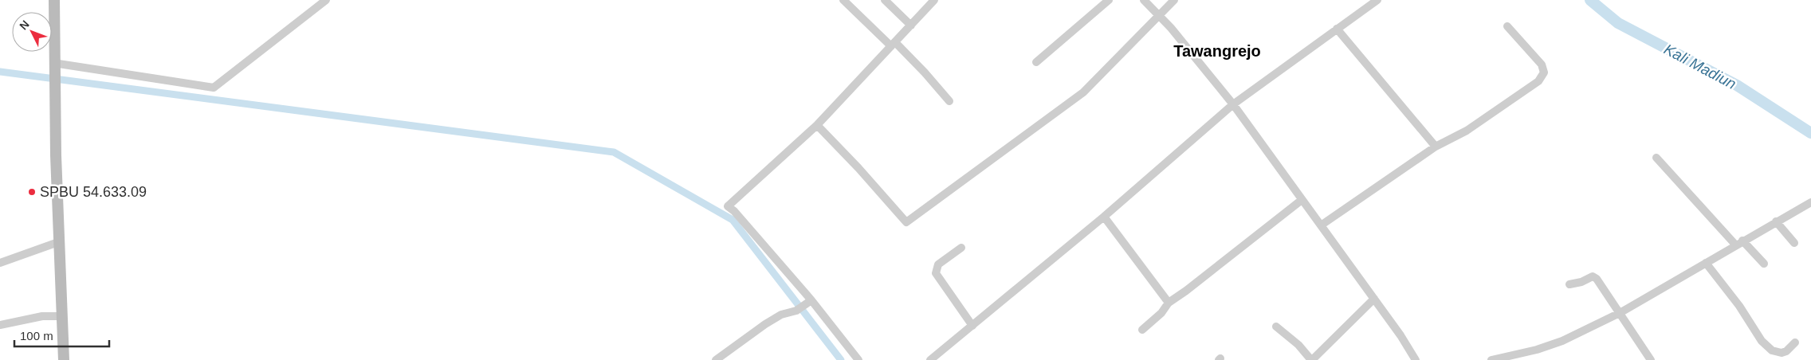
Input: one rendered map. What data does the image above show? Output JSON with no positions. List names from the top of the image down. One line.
{"districts":["Tawangrejo"],"water":["Kali Madiun"],"places":["SPBU 54.633.09"],"scale_bar":"100 m","north":"top left"}
